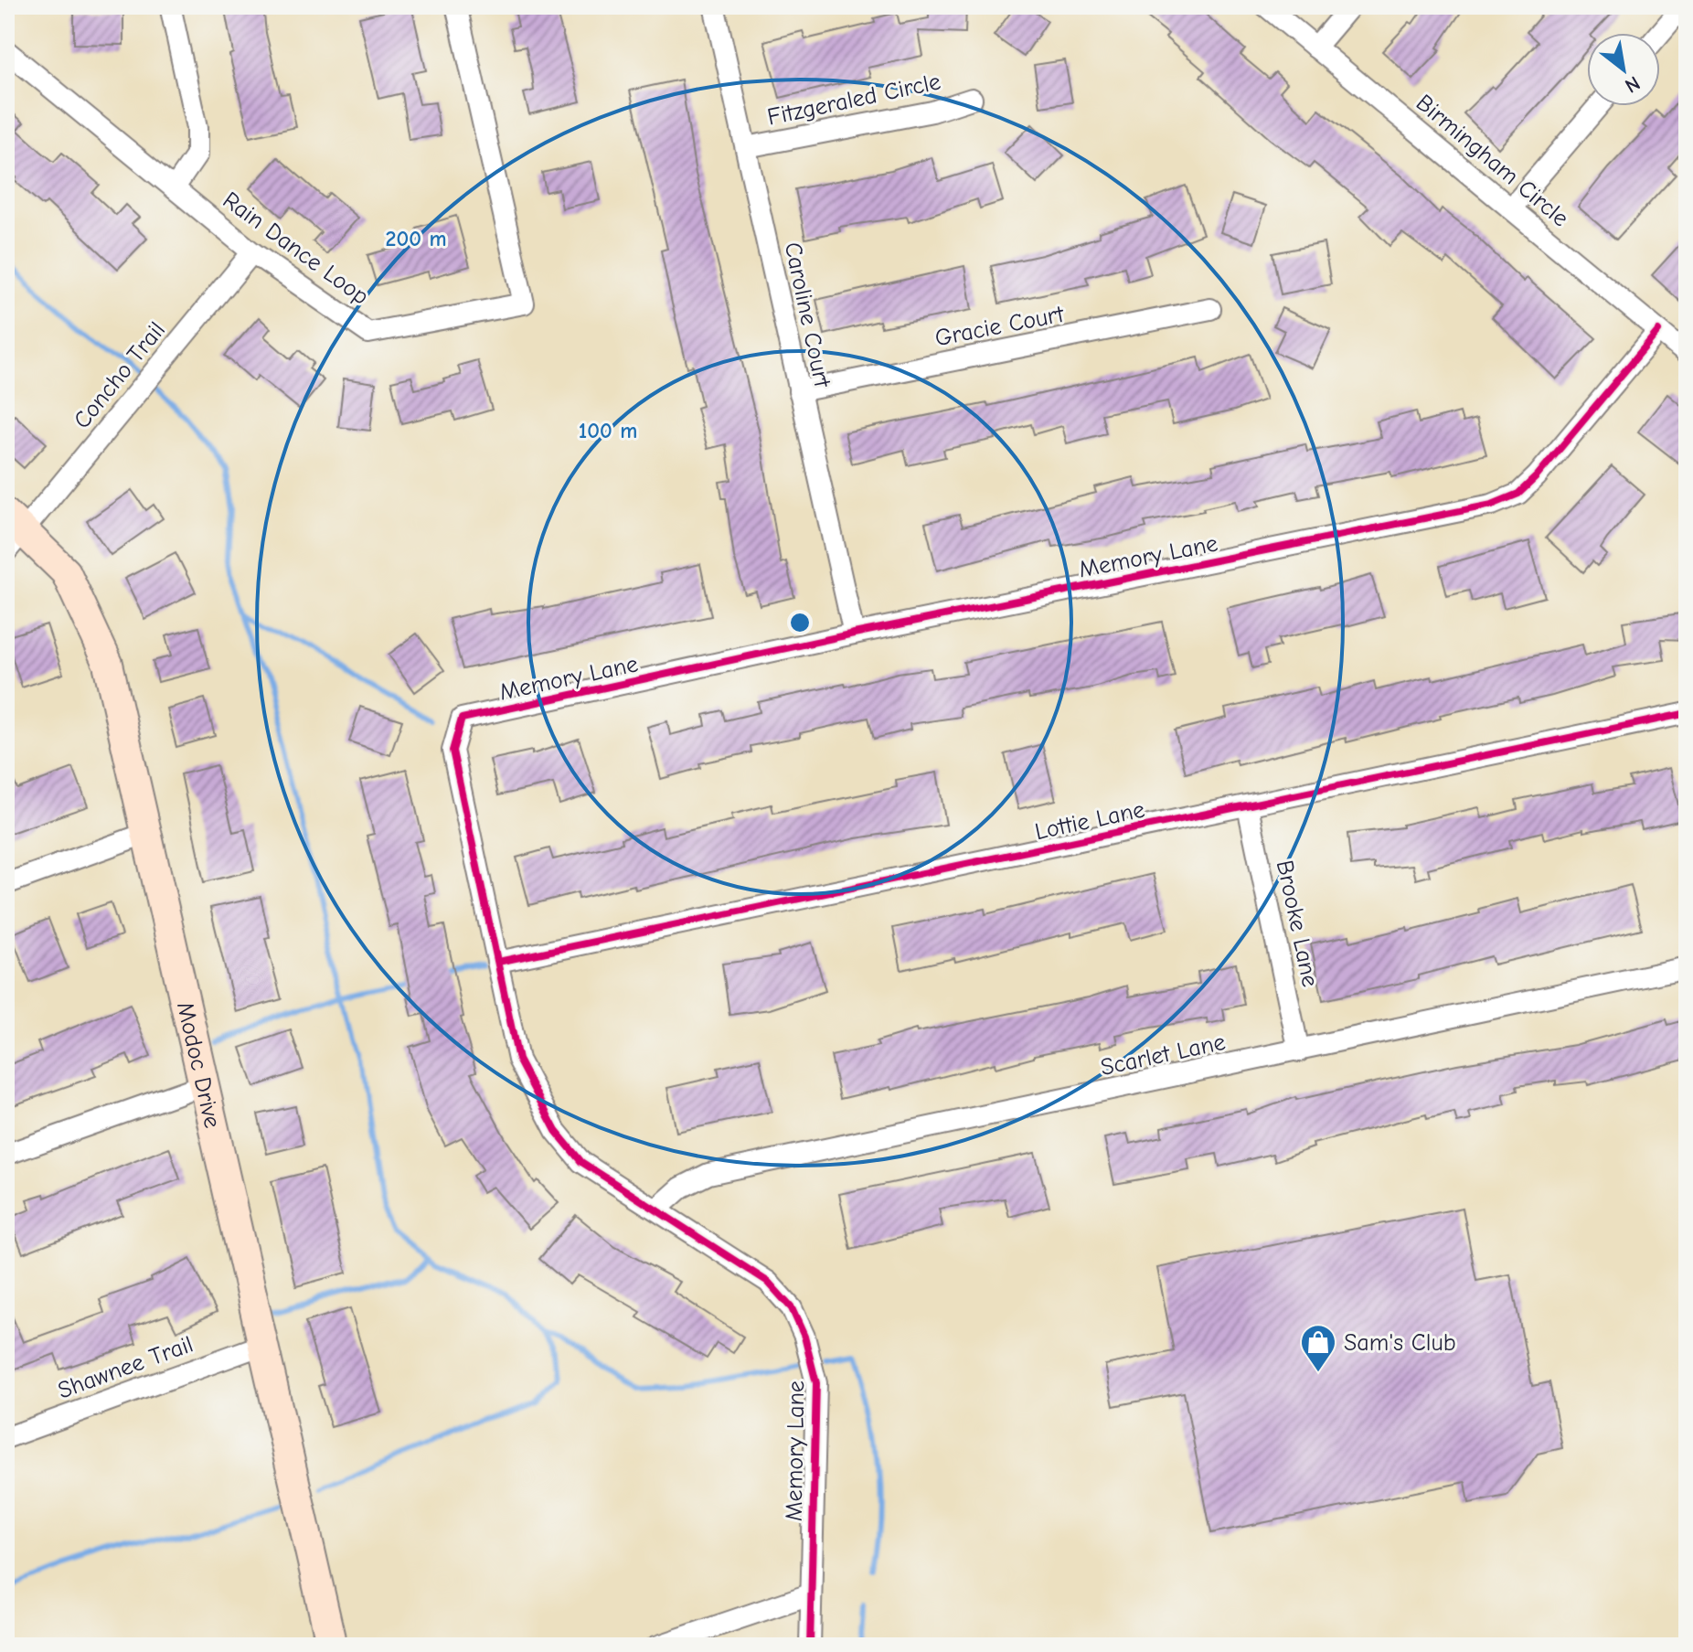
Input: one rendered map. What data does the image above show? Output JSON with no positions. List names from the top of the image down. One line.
{"streets":{"street":["Fitzgeraled Circle","Birmingham Circle","Rain Dance Loop","Caroline Court","Gracie Court","Concho Trail","Memory Lane","Lottie Lane","Brooke Lane","Scarlet Lane","Modoc Drive","Shawnee Trail"]},"crossings":[["Fitzgeraled Circle","Caroline Court"],["Birmingham Circle","Memory Lane"],["Rain Dance Loop","Concho Trail"],["Caroline Court","Gracie Court"],["Caroline Court","Memory Lane"],["Concho Trail","Modoc Drive"],["Memory Lane","Lottie Lane"],["Memory Lane","Scarlet Lane"],["Lottie Lane","Brooke Lane"],["Brooke Lane","Scarlet Lane"],["Modoc Drive","Shawnee Trail"]],"places":{"shop":["Sam's Club"]},"north":"bottom right","rings":["200 m","100 m"]}
